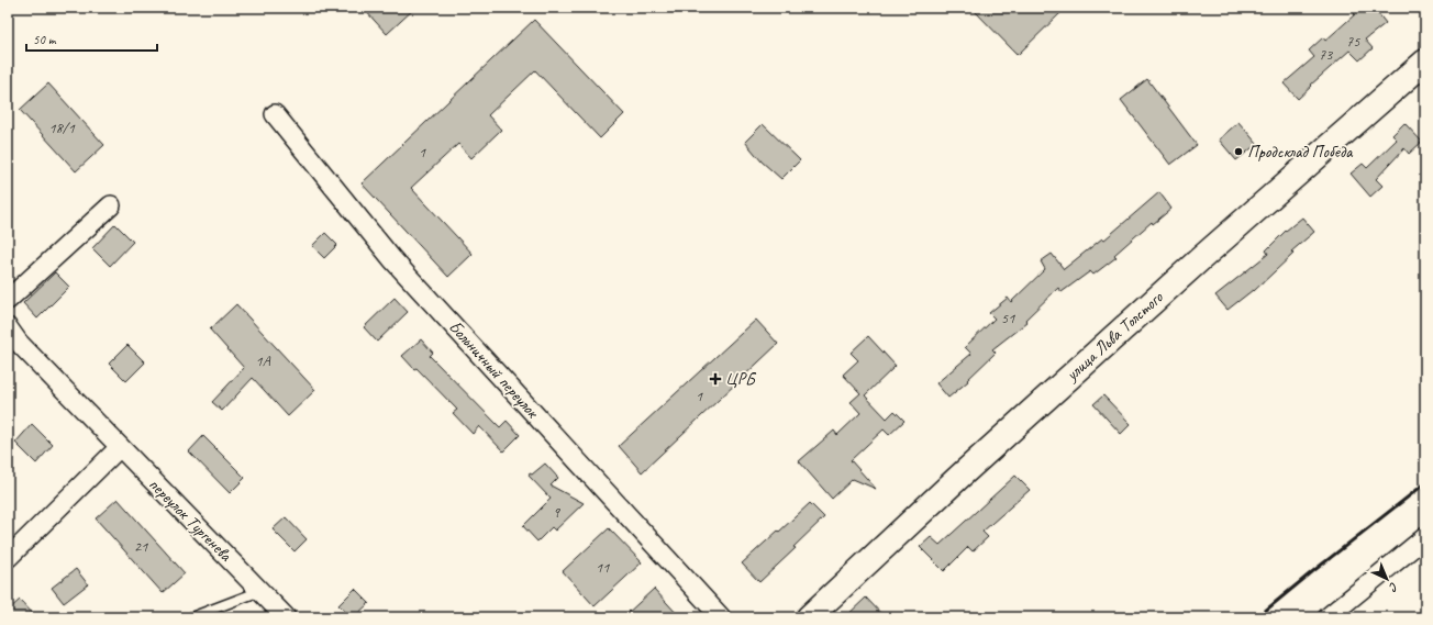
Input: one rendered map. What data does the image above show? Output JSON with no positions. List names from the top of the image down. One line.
{"streets":{"main road":["улица Льва Толстого"],"street":["Больничный переулок","переулок Тургенева"]},"places":{"other":["Продсклад Победа"],"health":["ЦРБ"]},"house_numbers":["75","73","18/1","1","51","1А","1","9","21","11"],"scale_bar":"50 m","north":"bottom right"}
